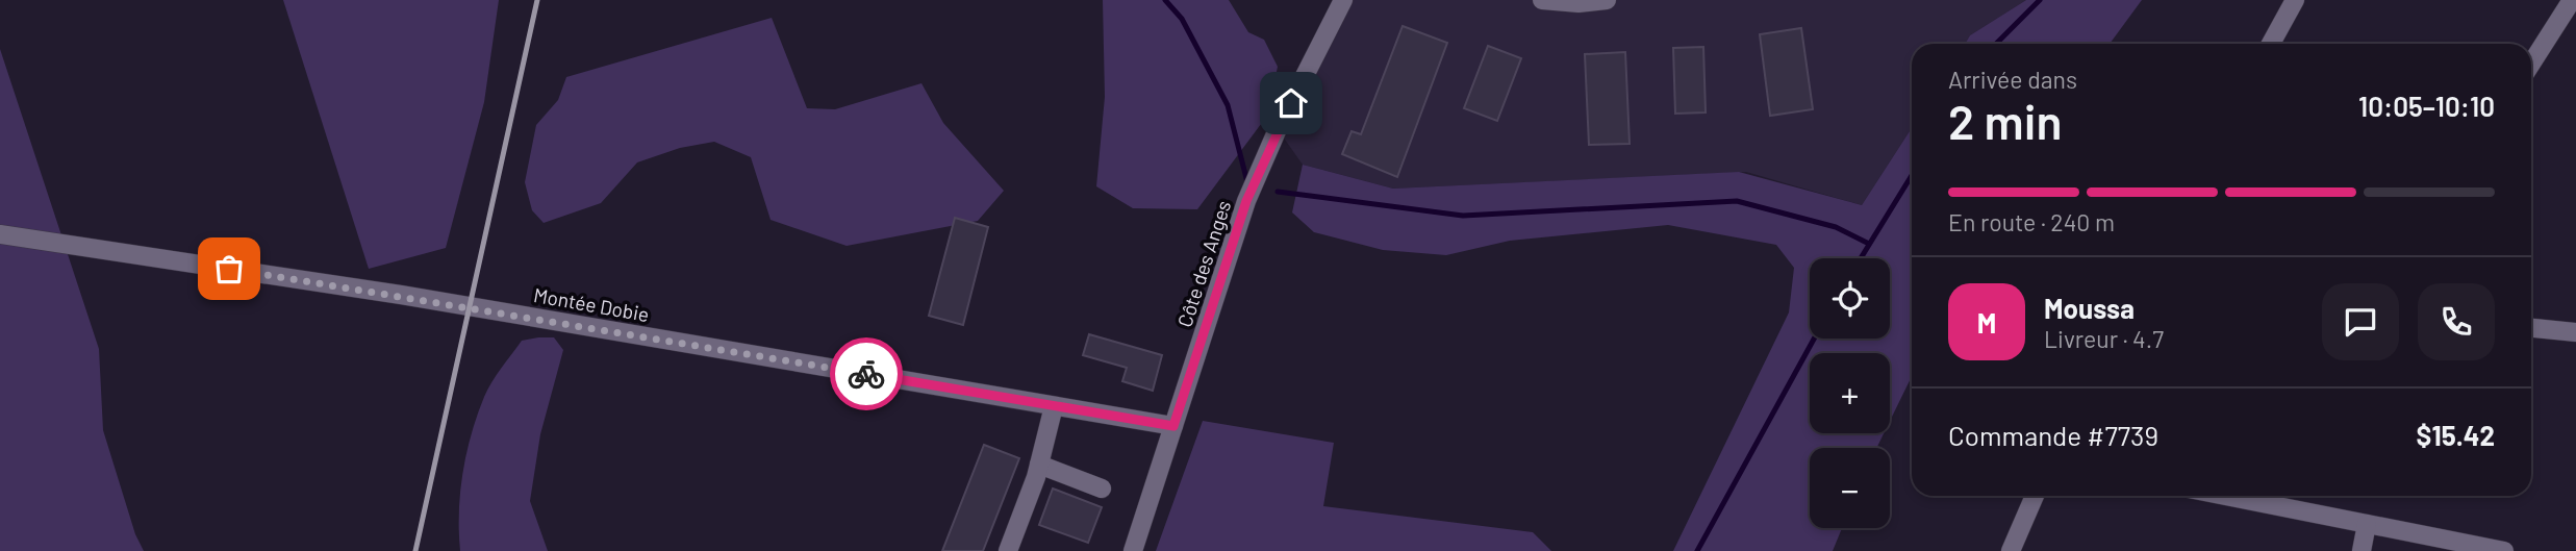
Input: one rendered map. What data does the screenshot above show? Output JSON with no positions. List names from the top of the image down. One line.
{"streets":{"street":["Côte des Anges","Montée Dobie"]},"crossings":[["Côte des Anges","Montée Dobie"]],"page":{"heading":["2 min","Arrivée dans","10:05–10:10"],"panel":["Moussa","Livreur · 4.7","Commande #7739","$15.42"],"bar":"En route · 240 m","map_buttons":["+","−"],"round":"M"}}
